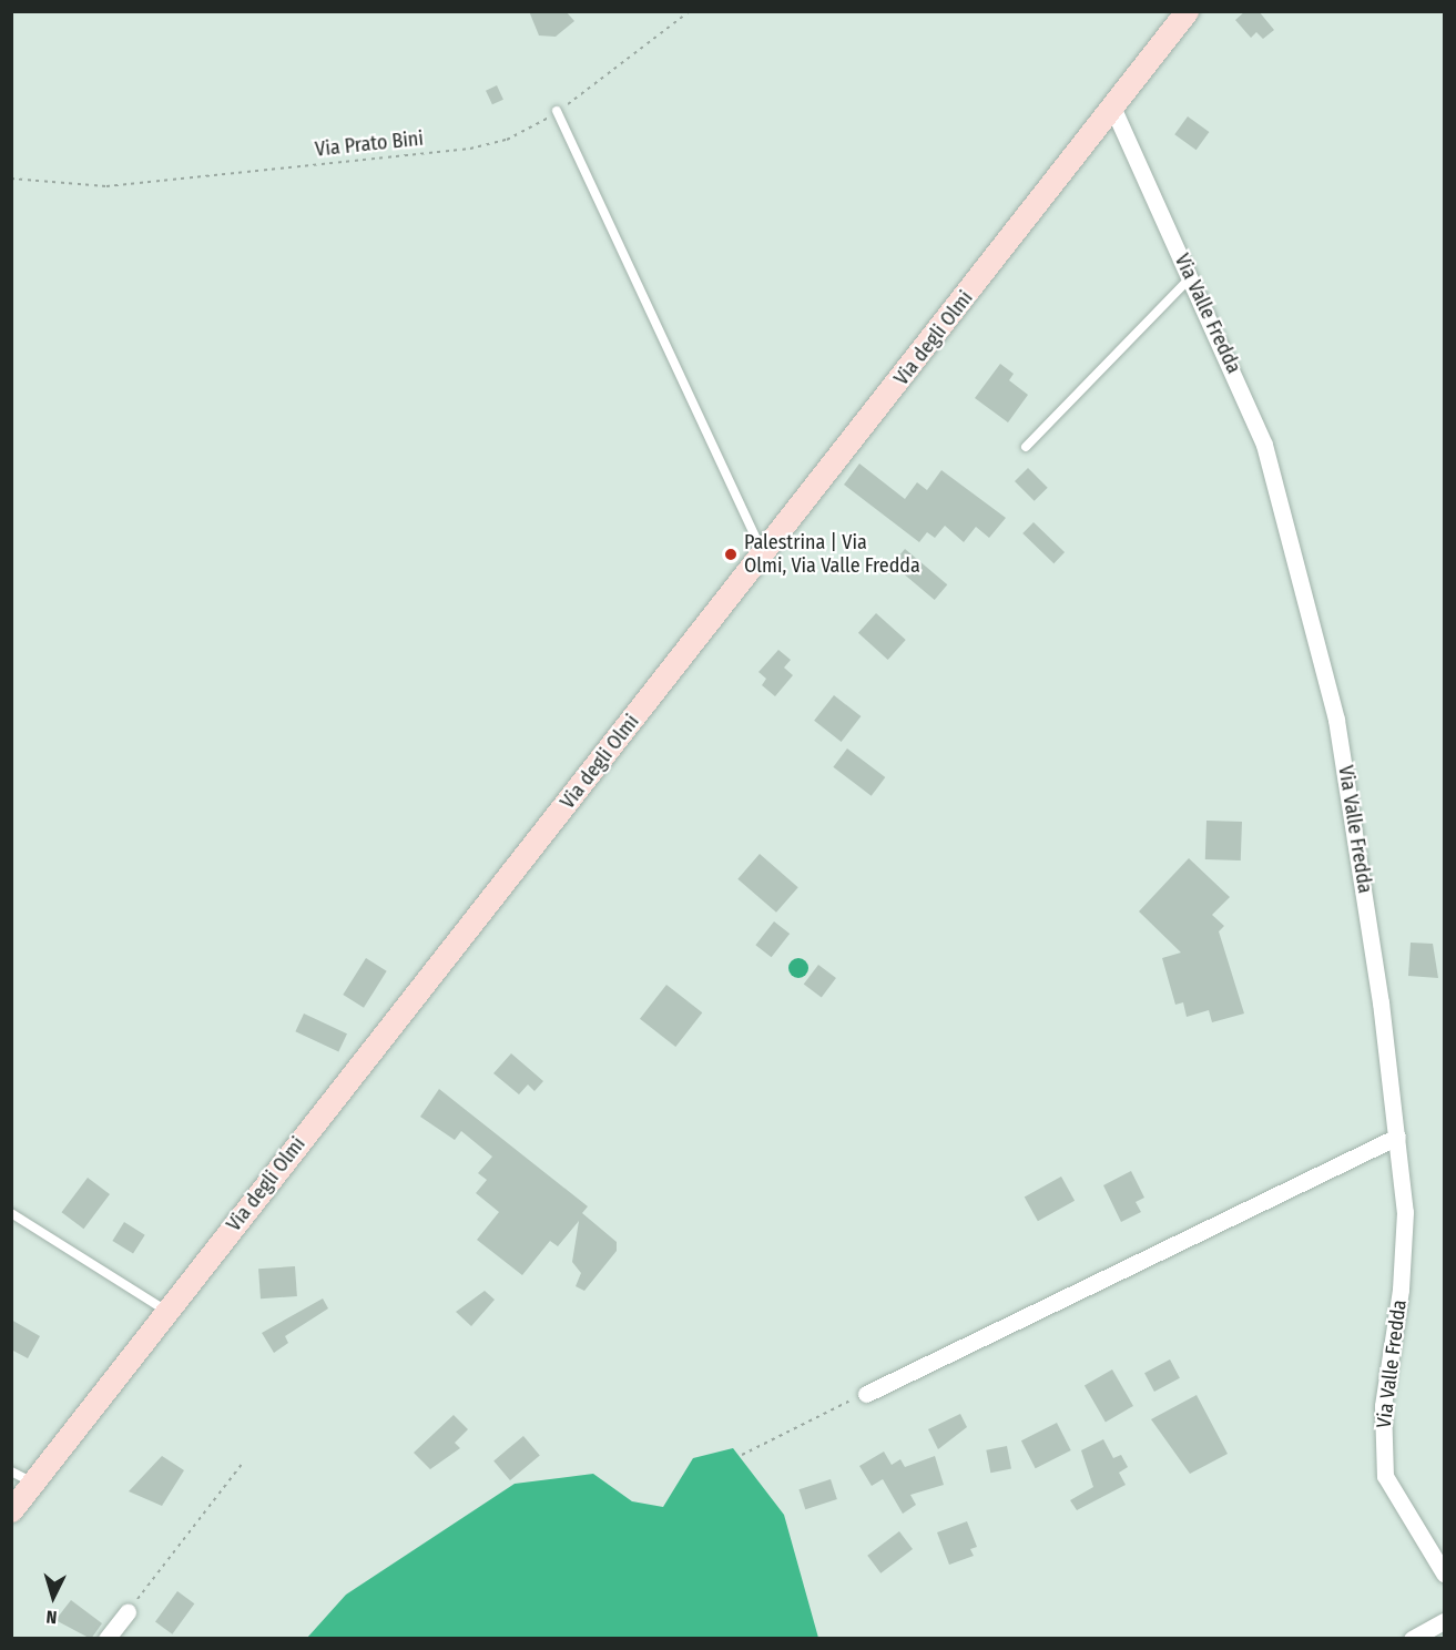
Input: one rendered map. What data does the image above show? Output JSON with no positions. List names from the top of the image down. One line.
{"streets":{"street":["Via Valle Fredda","Via degli Olmi"],"path":["Via Prato Bini"]},"crossings":[["Via Valle Fredda","Via degli Olmi"]],"places":["Palestrina | Via Olmi, Via Valle Fredda"],"north":"bottom"}
